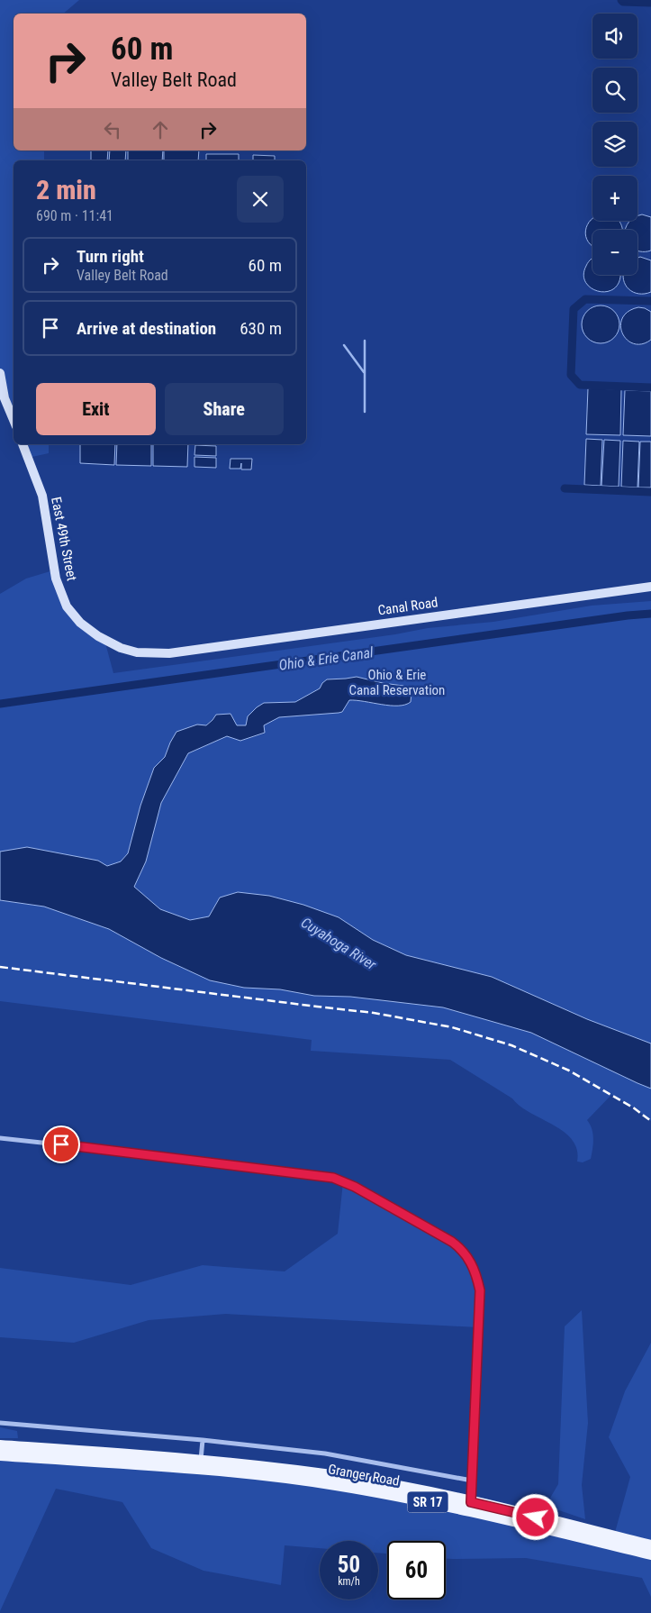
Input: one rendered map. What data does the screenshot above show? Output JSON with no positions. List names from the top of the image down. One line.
{"streets":{"main road":["Granger Road","SR 17"],"street":["East 49th Street","Canal Road"]},"crossings":[["East 49th Street","Canal Road"]],"water":["Ohio & Erie Canal","Cuyahoga River"],"parks":["Ohio & Erie Canal Reservation"],"page":{"map_buttons":["+","−"],"turn":["60 m","Valley Belt Road"],"heading":["2 min","690 m · 11:41"],"list":[{"name":"Turn right","note":"Valley Belt Road","value":"60 m"},{"name":"Arrive at destination","value":"630 m"}],"buttons":["Exit","Share"],"speed":"50 km/h","limit":"60"}}
